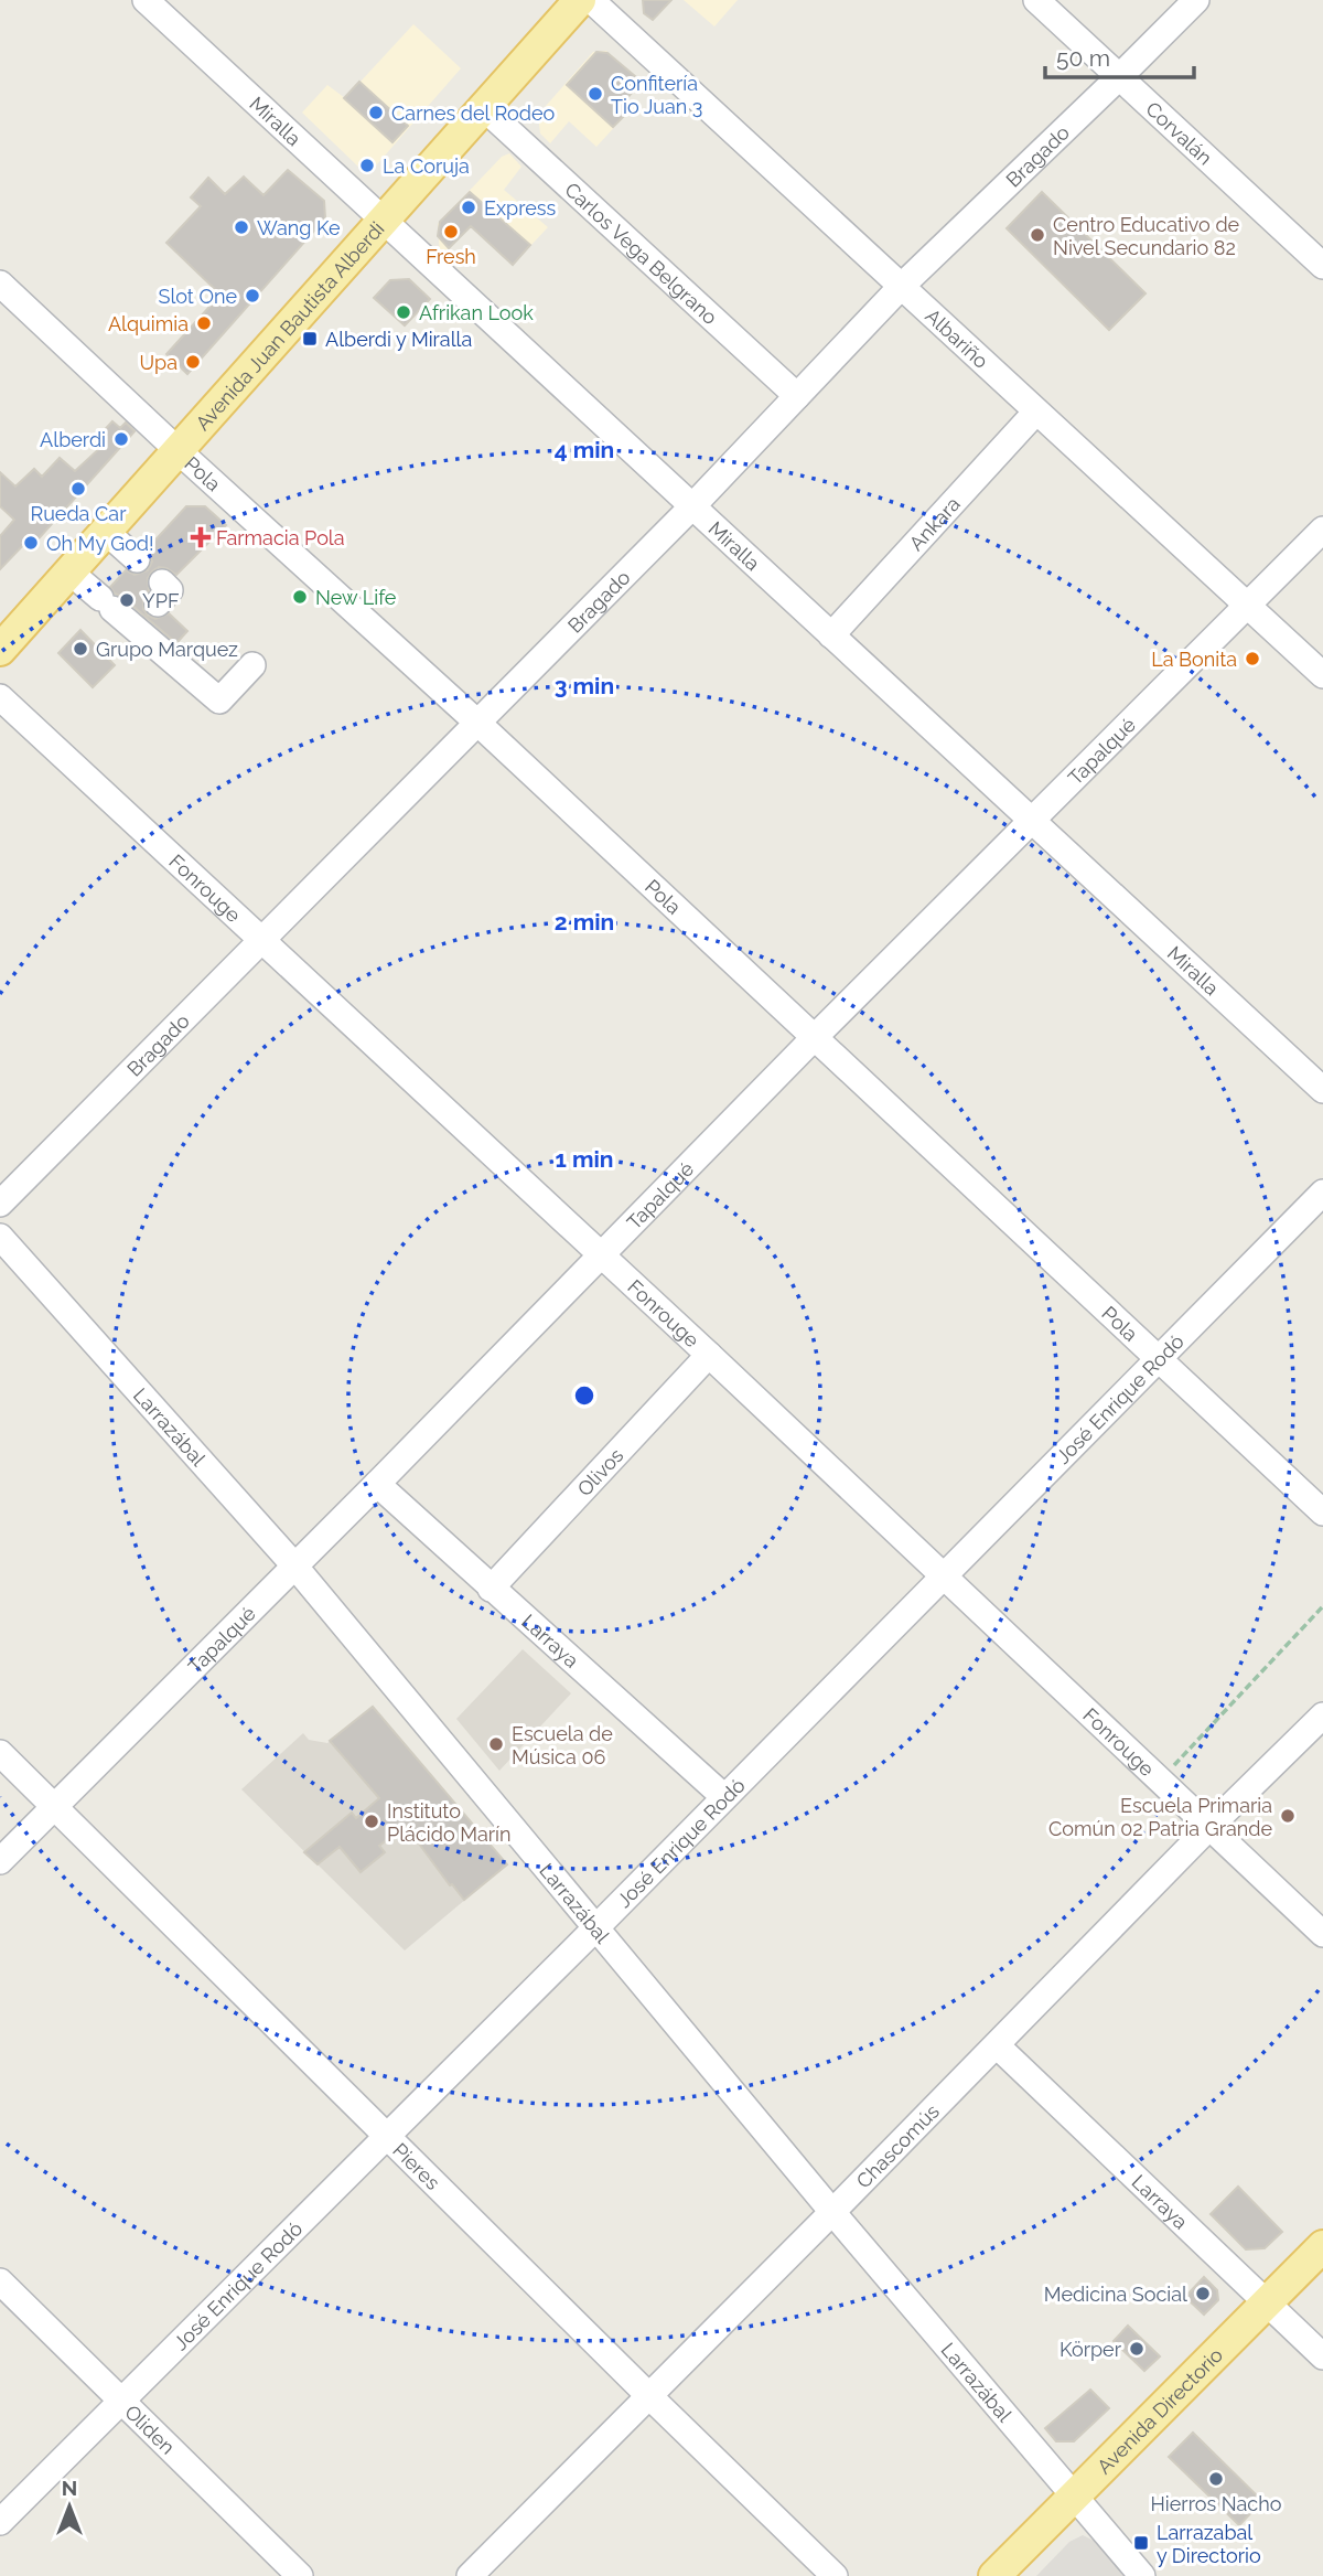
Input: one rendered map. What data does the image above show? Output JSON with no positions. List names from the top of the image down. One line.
{"streets":{"main road":["Avenida Juan Bautista Alberdi","Avenida Directorio"],"street":["Miralla","Corvalán","Bragado","Carlos Vega Belgrano","Albariño","Pola","Ankara","Tapalqué","Fonrouge","José Enrique Rodó","Larrazábal","Olivos","Larraya","Chascomús","Pieres","Oliden"]},"crossings":[["Miralla","Bragado"],["Miralla","Avenida Juan Bautista Alberdi"],["Miralla","Ankara"],["Miralla","Tapalqué"],["Corvalán","Bragado"],["Bragado","Carlos Vega Belgrano"],["Bragado","Albariño"],["Bragado","Pola"],["Bragado","Fonrouge"],["Carlos Vega Belgrano","Avenida Juan Bautista Alberdi"],["Avenida Juan Bautista Alberdi","Pola"],["Albariño","Ankara"],["Albariño","Tapalqué"],["Pola","Tapalqué"],["Pola","José Enrique Rodó"],["Tapalqué","Fonrouge"],["Tapalqué","Larrazábal"],["Tapalqué","Larraya"],["Tapalqué","Pieres"],["Fonrouge","José Enrique Rodó"],["Fonrouge","Olivos"],["Fonrouge","Chascomús"],["José Enrique Rodó","Larrazábal"],["José Enrique Rodó","Larraya"],["José Enrique Rodó","Pieres"],["José Enrique Rodó","Oliden"],["Larrazábal","Chascomús"],["Larrazábal","Avenida Directorio"],["Olivos","Larraya"],["Larraya","Chascomús"],["Larraya","Avenida Directorio"],["Chascomús","Pieres"]],"places":{"other":["Confitería Tio Juan 3","Carnes del Rodeo","La Coruja","Express","Wang Ke","Fresh","Centro Educativo de Nivel Secundario 82","Slot One","Afrikan Look","Alquimia","Upa","Alberdi","Rueda Car","Oh My God!","New Life","YPF","Grupo Marquez","La Bonita","Escuela de Música 06","Escuela Primaria Común 02 Patria Grande","Instituto Plácido Marín","Medicina Social","Körper","Hierros Nacho"],"transit":["Alberdi y Miralla","Larrazabal y Directorio"],"health":["Farmacia Pola"]},"scale_bar":"50 m","north":"top","rings":["4 min","3 min","2 min","1 min"]}
